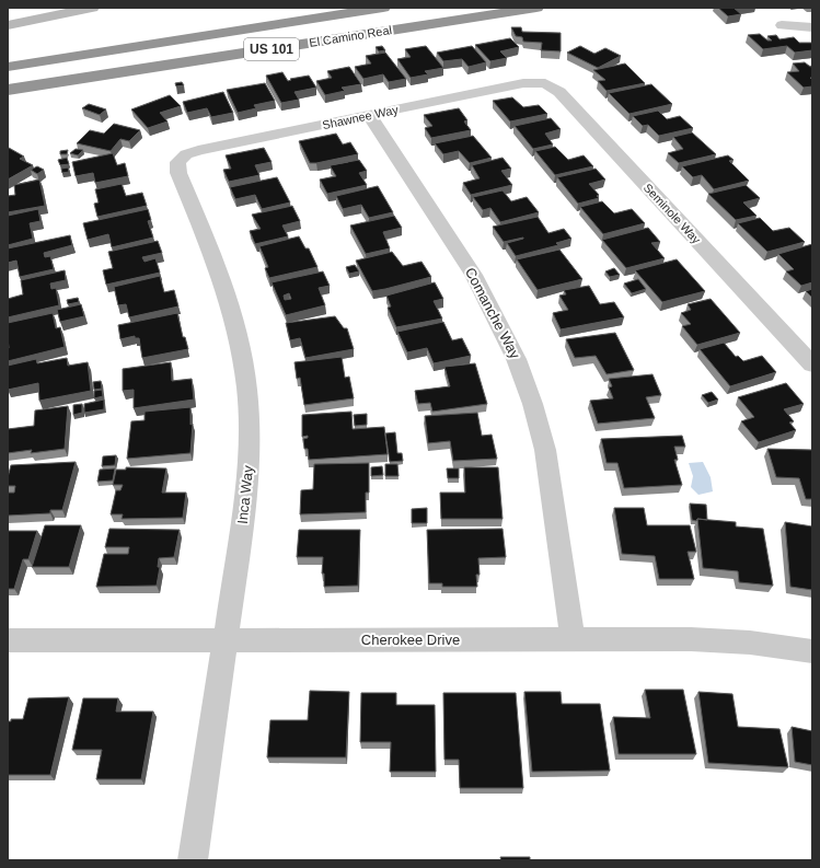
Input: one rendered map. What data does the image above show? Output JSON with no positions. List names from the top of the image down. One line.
{"streets":{"highway":["El Camino Real","US 101"],"street":["Shawnee Way","Seminole Way","Comanche Way","Inca Way","Cherokee Drive"]},"crossings":[["Shawnee Way","Seminole Way"],["Shawnee Way","Comanche Way"],["Shawnee Way","Inca Way"],["Comanche Way","Cherokee Drive"],["Inca Way","Cherokee Drive"]]}
